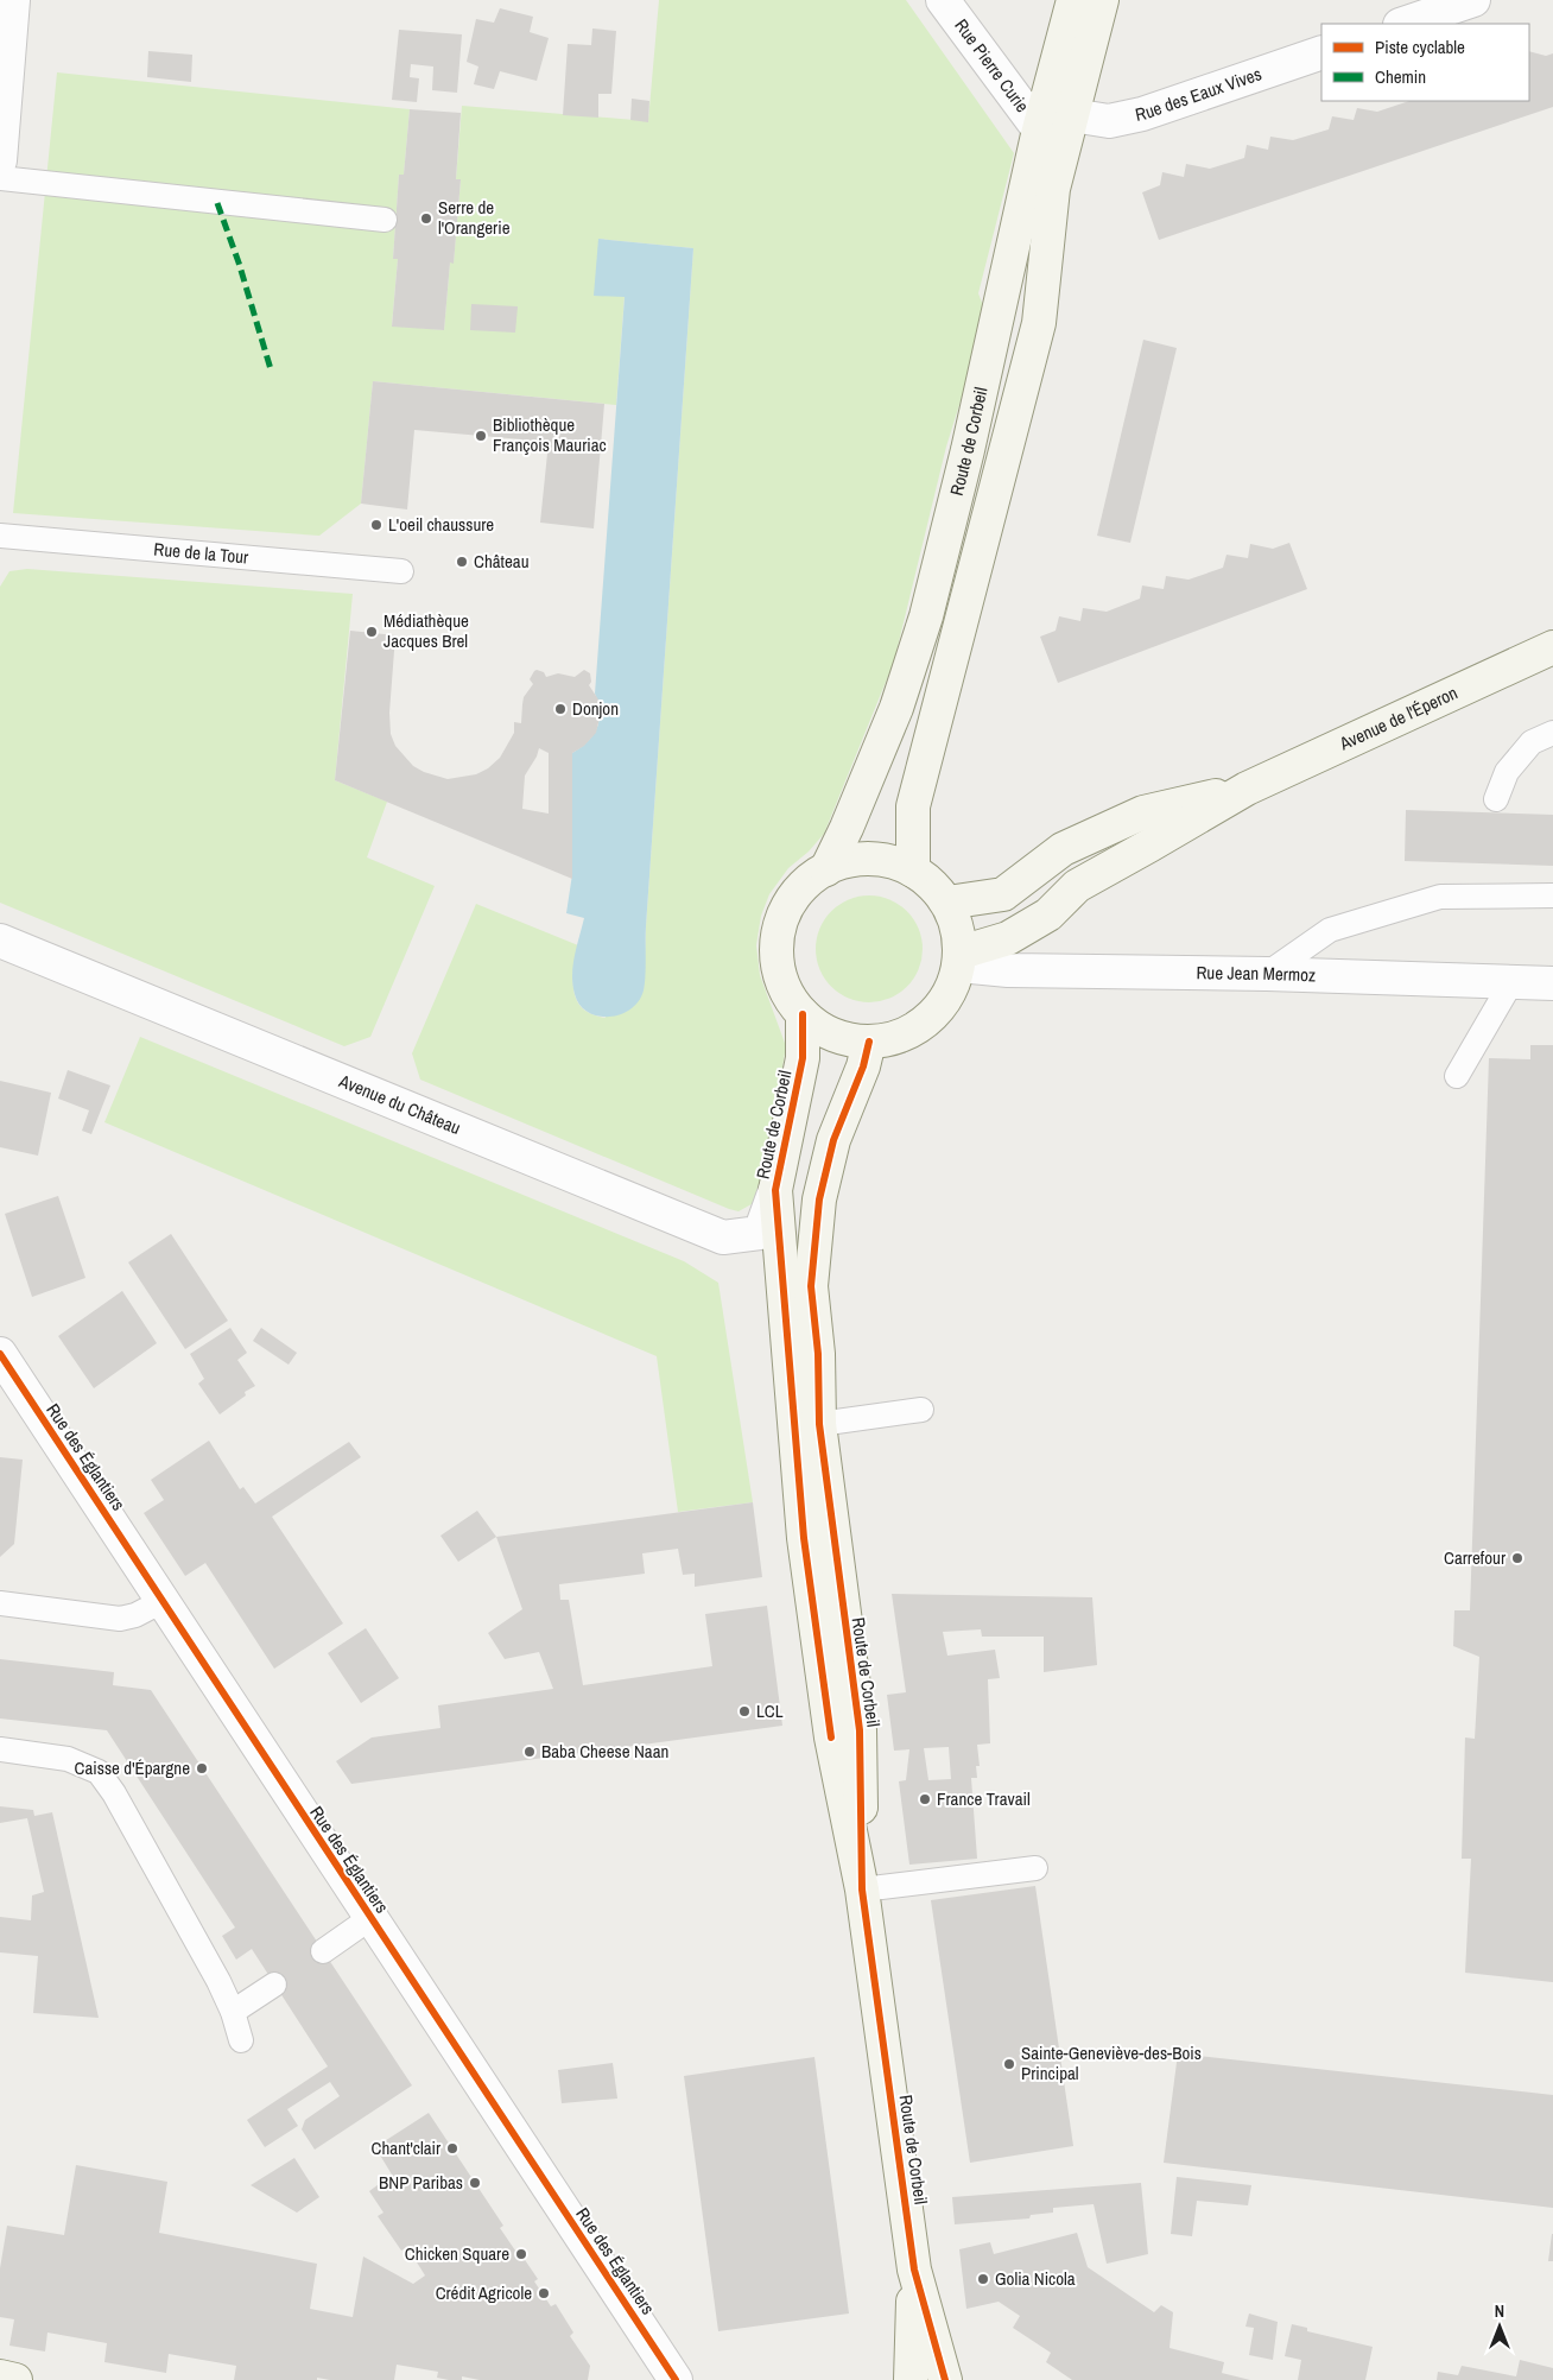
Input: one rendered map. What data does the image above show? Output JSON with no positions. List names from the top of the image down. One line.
{"streets":{"main road":["Route de Corbeil","Avenue de l'Éperon"],"street":["Rue Pierre Curie","Rue des Eaux Vives","Rue Jean Mermoz","Avenue du Château","Rue des Églantiers"],"lane":["Rue de la Tour"]},"crossings":[["Rue Pierre Curie","Route de Corbeil"],["Rue des Eaux Vives","Route de Corbeil"],["Route de Corbeil","Avenue de l'Éperon"],["Route de Corbeil","Rue Jean Mermoz"],["Route de Corbeil","Avenue du Château"],["Avenue de l'Éperon","Rue Jean Mermoz"]],"places":["Serre de l'Orangerie","Bibliothèque François Mauriac","L'oeil chaussure","Château","Médiathèque Jacques Brel","Donjon","Carrefour","LCL","Baba Cheese Naan","Caisse d'Épargne","France Travail","Sainte-Geneviève-des-Bois Principal","Chant'clair","BNP Paribas","Chicken Square","Golia Nicola","Crédit Agricole"],"legend":["Piste cyclable","Chemin"],"north":"top"}
